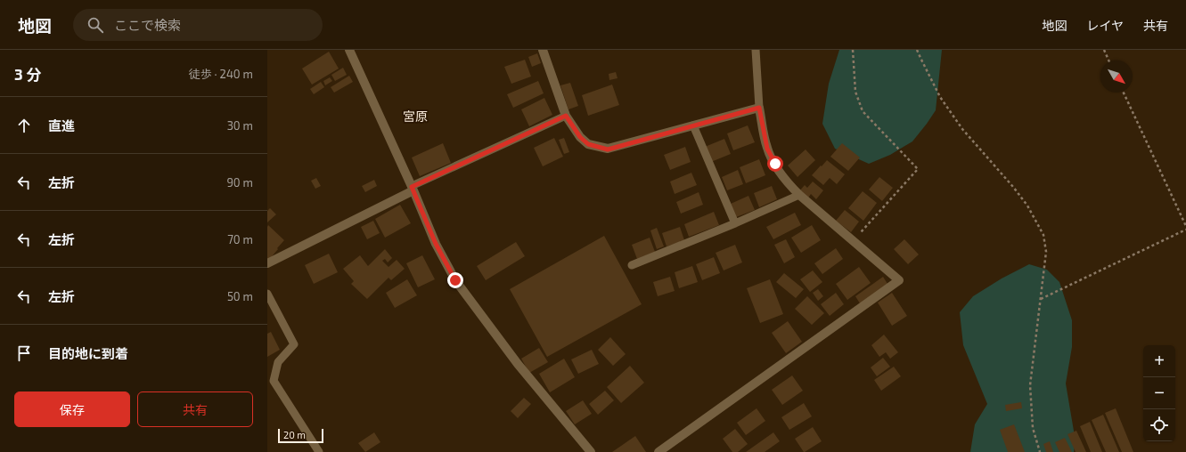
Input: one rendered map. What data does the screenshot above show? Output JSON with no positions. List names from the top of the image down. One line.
{"districts":["宮原"],"scale_bar":"20 m","north":"bottom right","page":{"header":"地図","search":"ここで検索","nav":["地図","レイヤ","共有"],"heading":["3 分","徒歩 · 240 m"],"list":[["直進","30 m"],["左折","90 m"],["左折","70 m"],["左折","50 m"],"目的地に到着"],"map_buttons":["+","−"],"buttons":["保存","共有"],"scale":"20 m"}}
